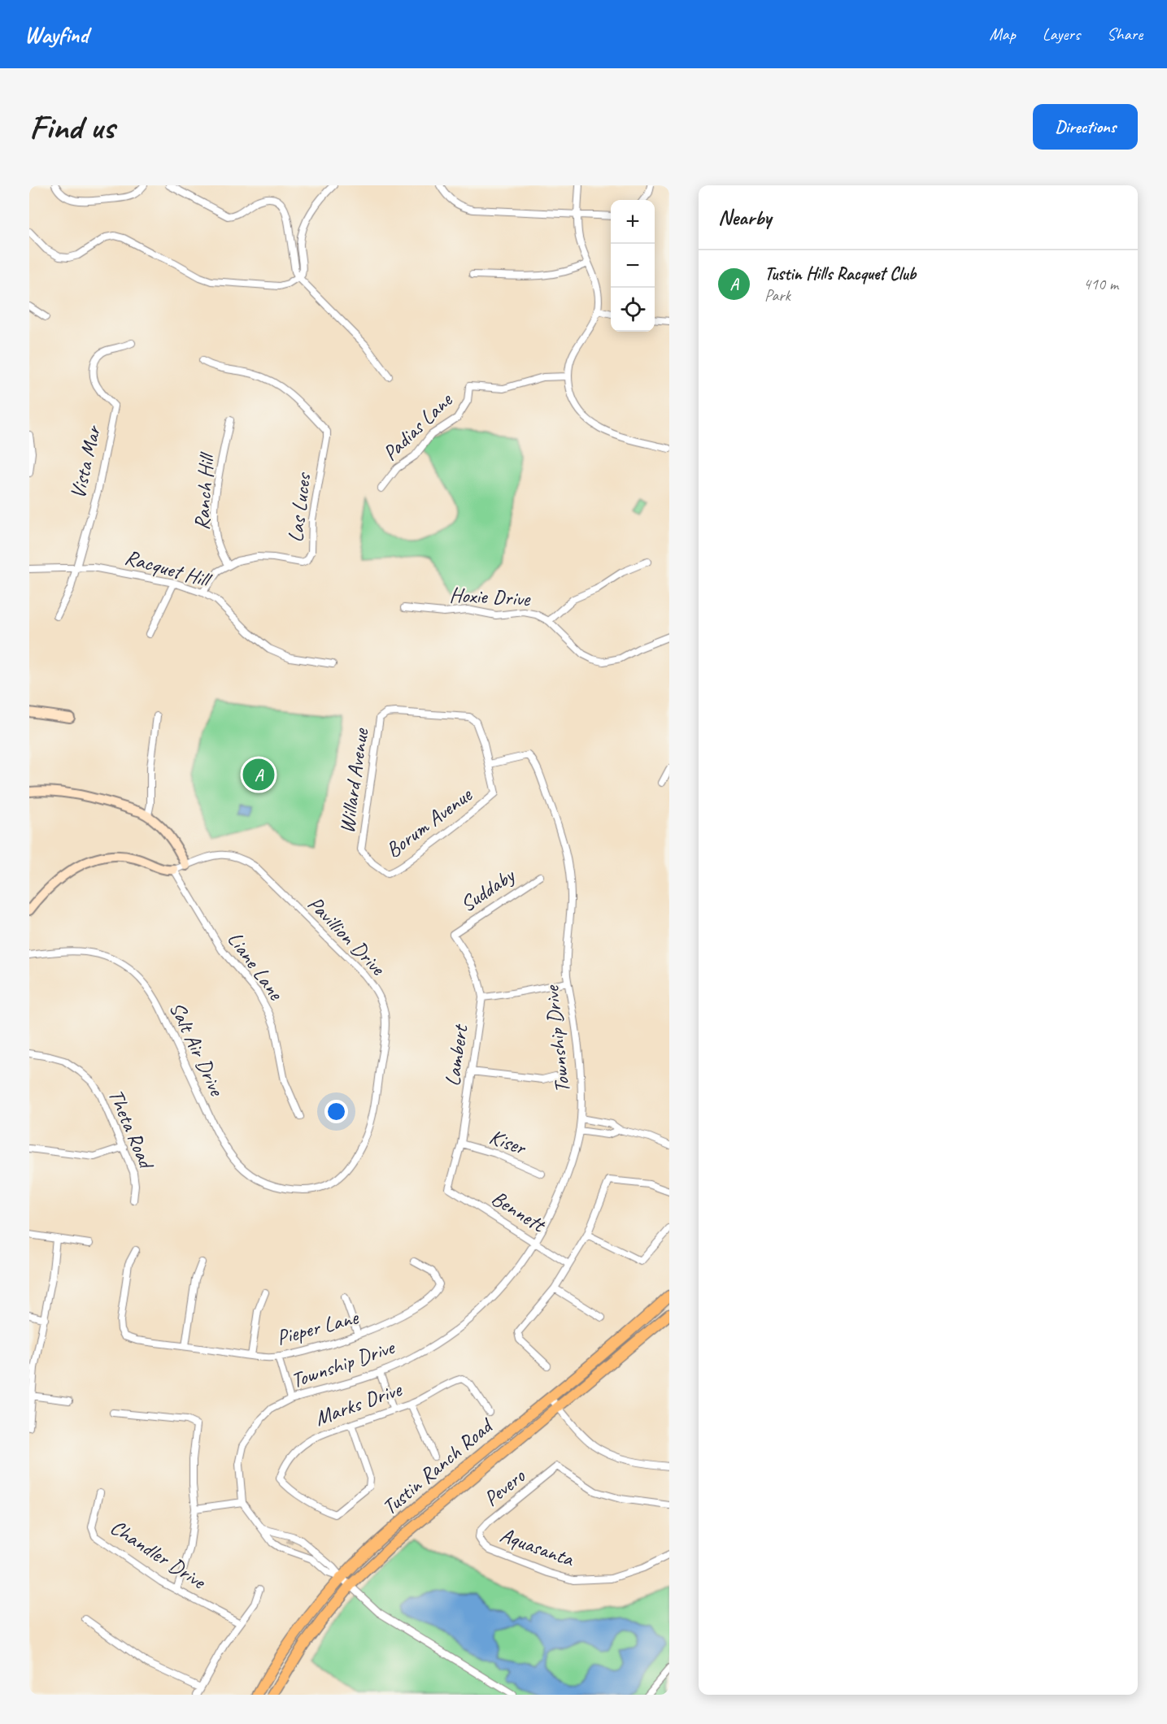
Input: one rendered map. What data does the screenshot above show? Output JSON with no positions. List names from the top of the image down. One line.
{"streets":{"main road":["Tustin Ranch Road"],"street":["Padias Lane","Vista Mar","Ranch Hill","Las Luces","Racquet Hill","Hoxie Drive","Willard Avenue","Borum Avenue","Suddaby","Pavillion Drive","Liane Lane","Township Drive","Salt Air Drive","Lambert","Theta Road","Kiser","Bennett","Pieper Lane","Marks Drive","Pevero","Aquasanta","Chandler Drive"]},"crossings":[["Vista Mar","Racquet Hill"],["Ranch Hill","Las Luces"],["Las Luces","Racquet Hill"],["Willard Avenue","Borum Avenue"],["Willard Avenue","Township Drive"],["Borum Avenue","Township Drive"],["Suddaby","Lambert"],["Pavillion Drive","Liane Lane"],["Pavillion Drive","Salt Air Drive"],["Township Drive","Bennett"],["Lambert","Kiser"],["Lambert","Bennett"],["Pevero","Aquasanta"]],"page":{"header":"Wayfind","nav":["Map","Layers","Share"],"buttons":"Directions","title":"Find us","heading":"Nearby","map_buttons":["+","−"],"list":[{"mark":"A","name":"Tustin Hills Racquet Club","note":"Park","value":"410 m"}],"pins":"A"}}
